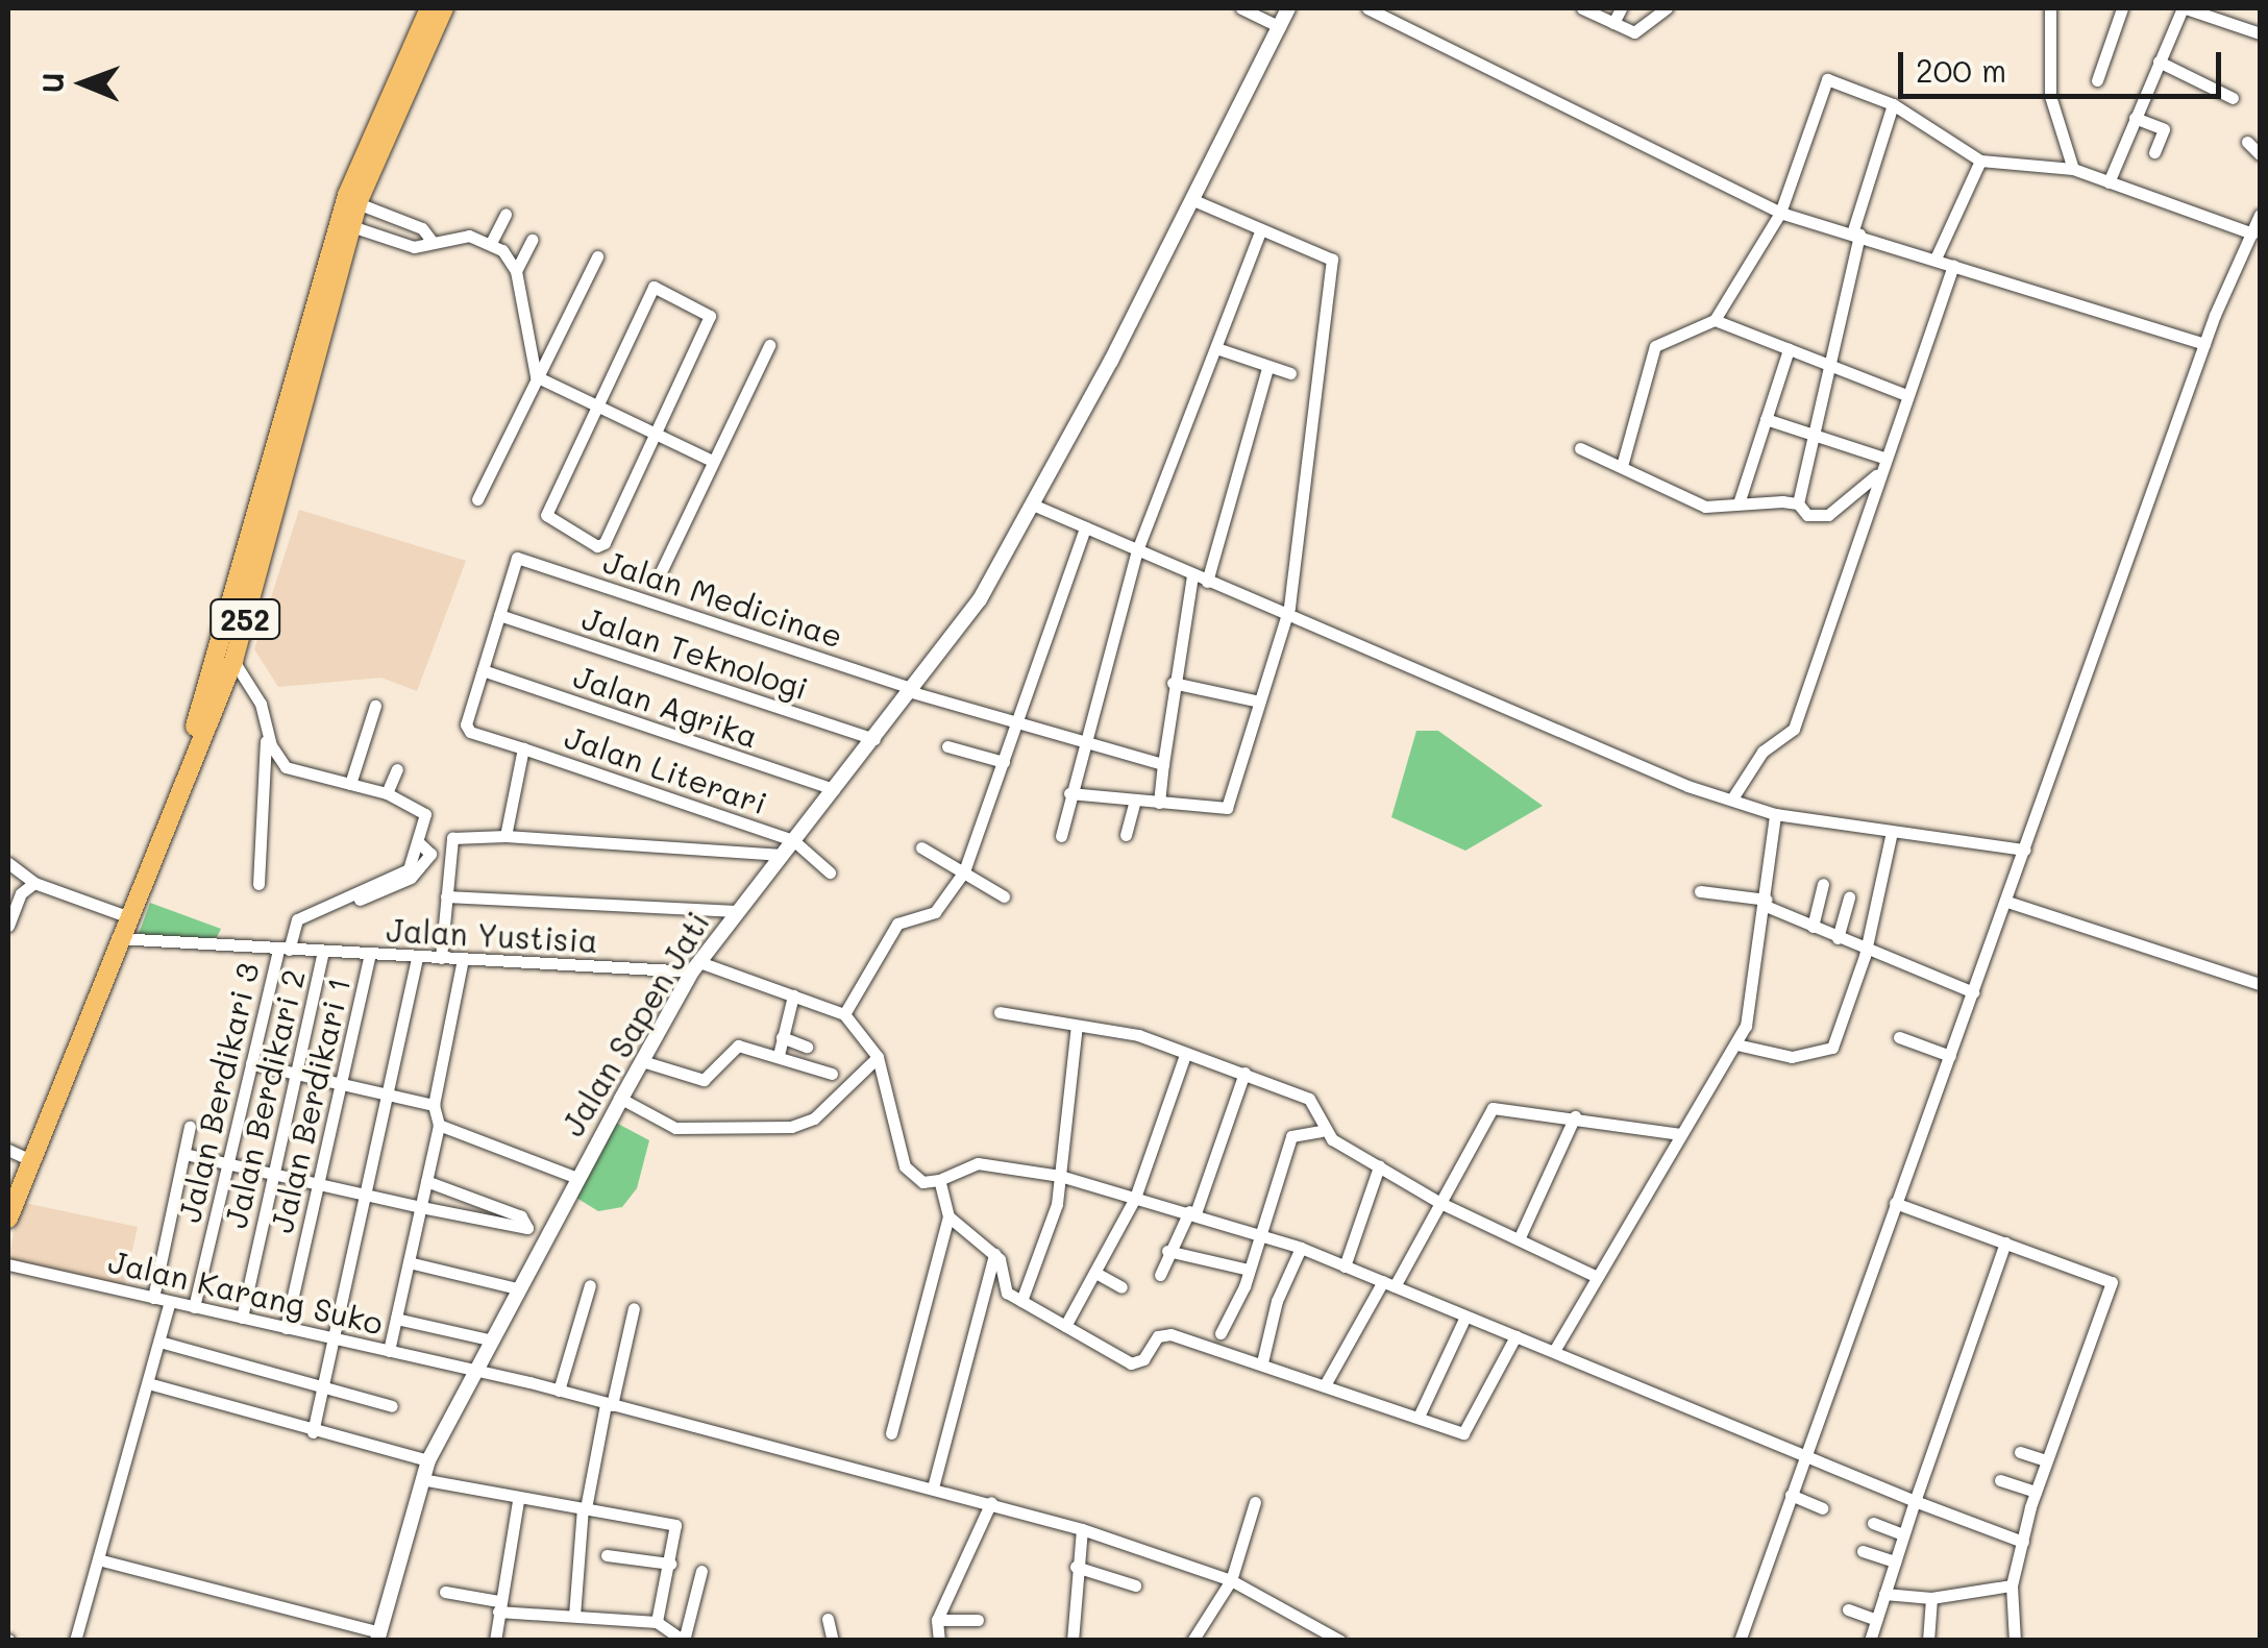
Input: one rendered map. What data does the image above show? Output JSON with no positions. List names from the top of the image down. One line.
{"streets":{"main road":["252"],"street":["Jalan Medicinae","Jalan Teknologi","Jalan Agrika","Jalan Literari","Jalan Yustisia","Jalan Sapen Jati","Jalan Berdikari 3","Jalan Berdikari 2","Jalan Berdikari 1","Jalan Karang Suko"]},"crossings":[["Jalan Medicinae","Jalan Teknologi"],["Jalan Medicinae","Jalan Sapen Jati"],["252","Jalan Yustisia"],["Jalan Teknologi","Jalan Sapen Jati"],["Jalan Agrika","Jalan Literari"],["Jalan Agrika","Jalan Sapen Jati"],["Jalan Literari","Jalan Sapen Jati"],["Jalan Yustisia","Jalan Sapen Jati"],["Jalan Yustisia","Jalan Berdikari 3"],["Jalan Yustisia","Jalan Berdikari 2"],["Jalan Yustisia","Jalan Berdikari 1"],["Jalan Sapen Jati","Jalan Karang Suko"],["Jalan Berdikari 3","Jalan Karang Suko"],["Jalan Berdikari 2","Jalan Karang Suko"],["Jalan Berdikari 1","Jalan Karang Suko"]],"scale_bar":"200 m","north":"left"}
